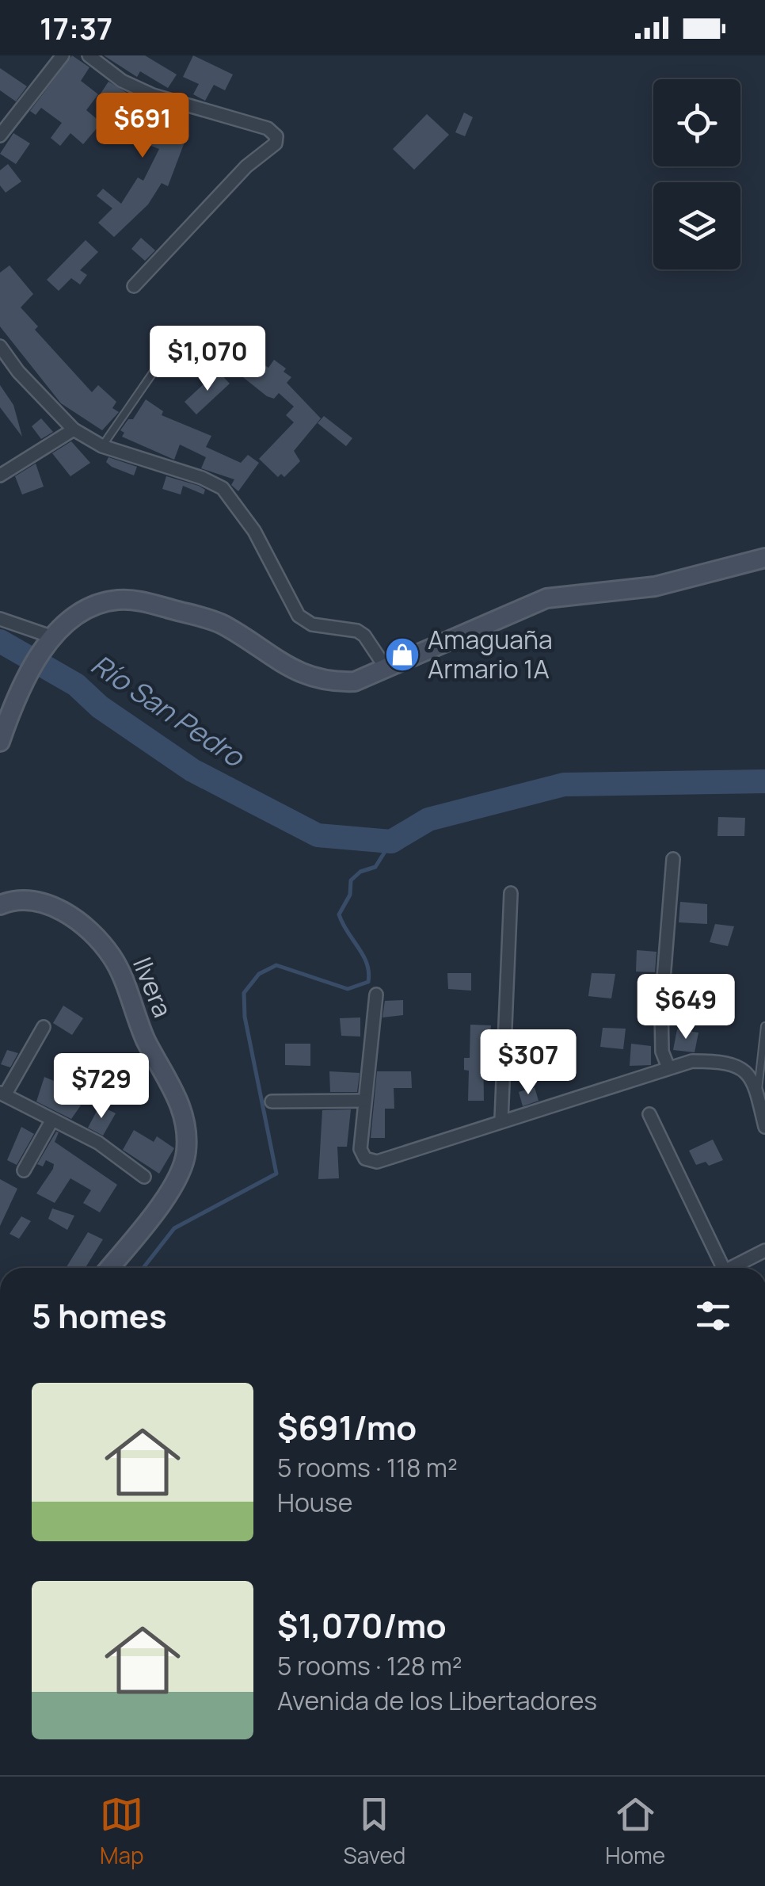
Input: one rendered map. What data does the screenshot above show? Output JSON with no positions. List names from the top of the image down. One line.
{"streets":{"street":["Ilvera"]},"water":["Río San Pedro"],"places":{"shop":["Amaguaña Armario 1A"]},"page":{"status":"17:37","price":["$691","$1,070","$649","$307","$729"],"heading":"5 homes","list":[{"name":"$691/mo","note":"5 rooms · 118 m² · House"},{"name":"$1,070/mo","note":"5 rooms · 128 m² · Avenida de los Libertadores"}],"tabs":["Map","Saved","Home"]}}
